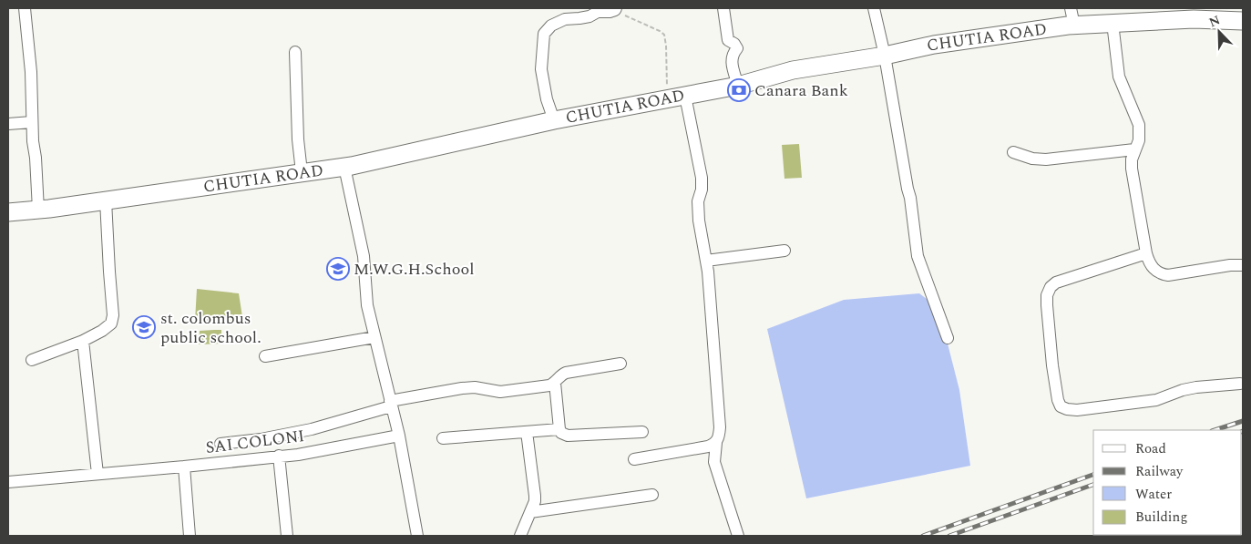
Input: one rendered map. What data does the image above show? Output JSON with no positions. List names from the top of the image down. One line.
{"streets":{"street":["CHUTIA ROAD","SAI COLONI"]},"places":{"bank":["Canara Bank"],"school or university":["M.W.G.H.School","st. colombus public school."]},"legend":["Road","Railway","Water","Building"],"north":"top left"}
